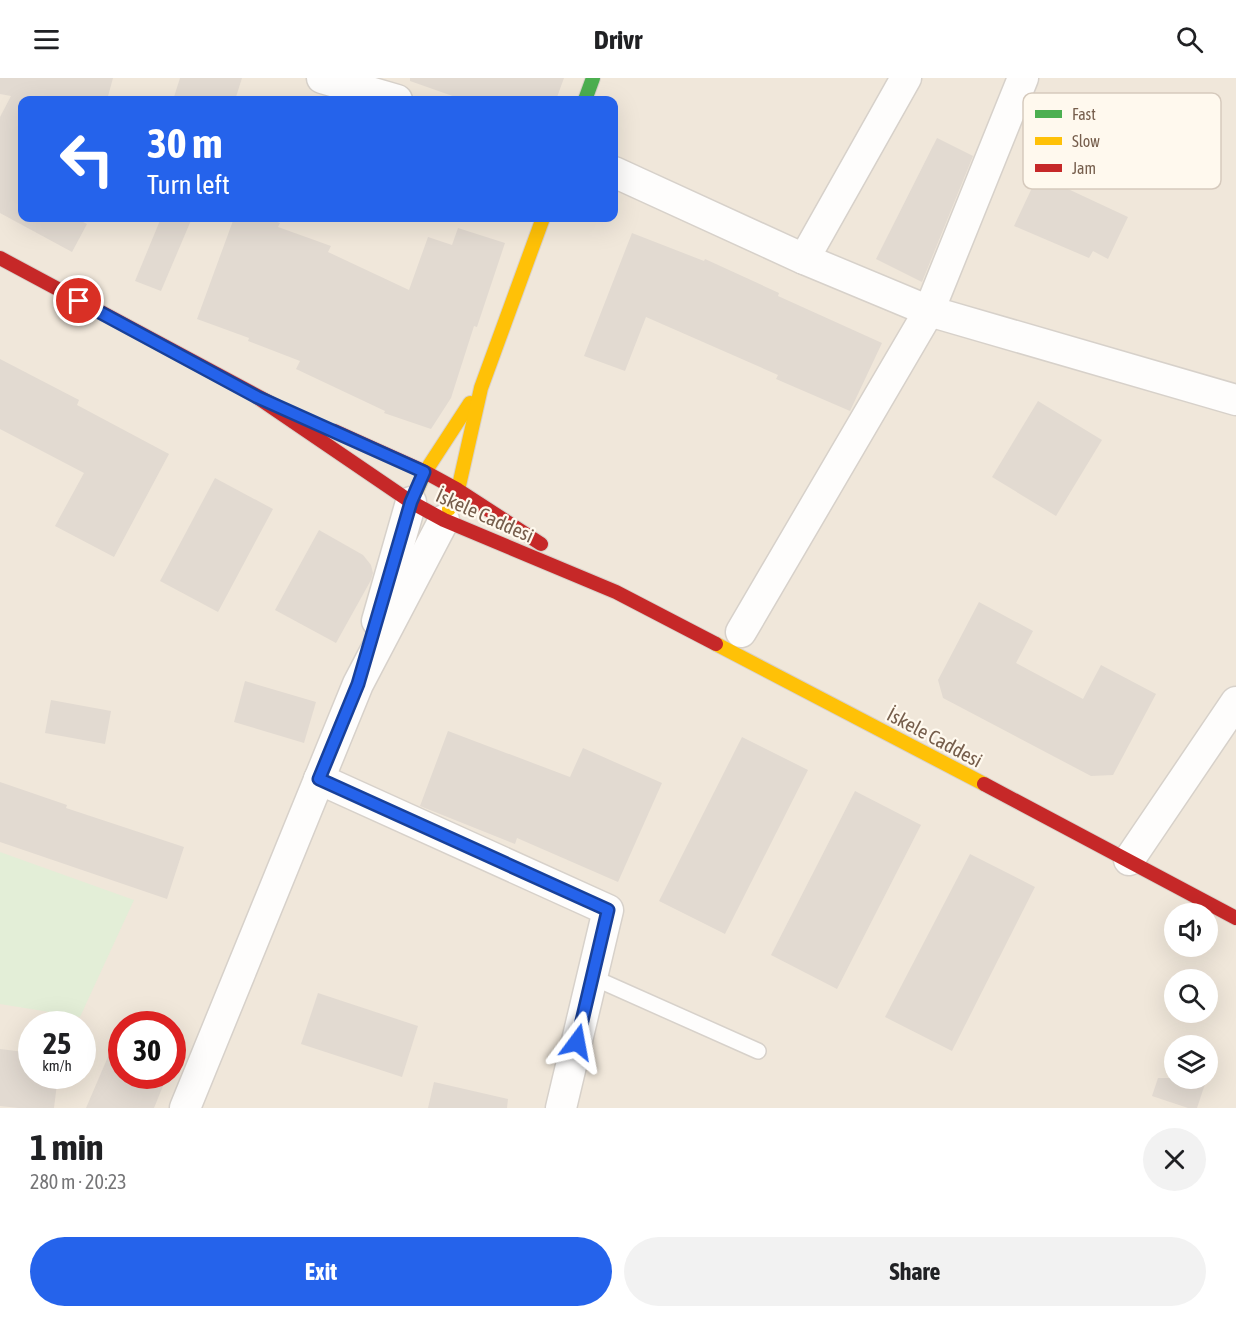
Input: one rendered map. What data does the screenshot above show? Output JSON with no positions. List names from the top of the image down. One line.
{"streets":{"main road":["İskele Caddesi"]},"legend":["Fast","Slow","Jam"],"page":{"header":"Drivr","turn":["30 m","Turn left"],"speed":"25 km/h","limit":"30","heading":["1 min","280 m · 20:23"],"buttons":["Exit","Share"]}}
